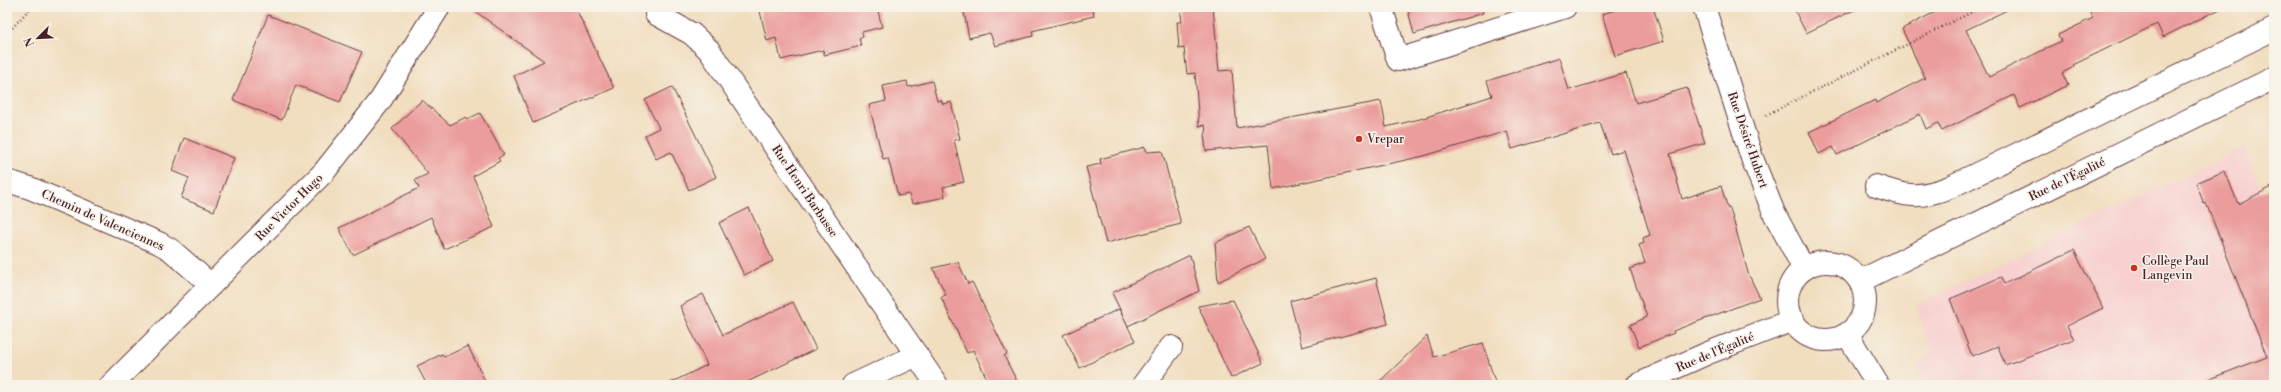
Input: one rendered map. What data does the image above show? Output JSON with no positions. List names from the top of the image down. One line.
{"streets":{"street":["Rue Désiré Hubert","Rue de l'Égalité","Rue Henri Barbusse","Rue Victor Hugo","Chemin de Valenciennes"]},"crossings":[["Rue Désiré Hubert","Rue de l'Égalité"],["Rue Victor Hugo","Chemin de Valenciennes"]],"places":["Vrepar","Collège Paul Langevin"],"north":"bottom left"}
